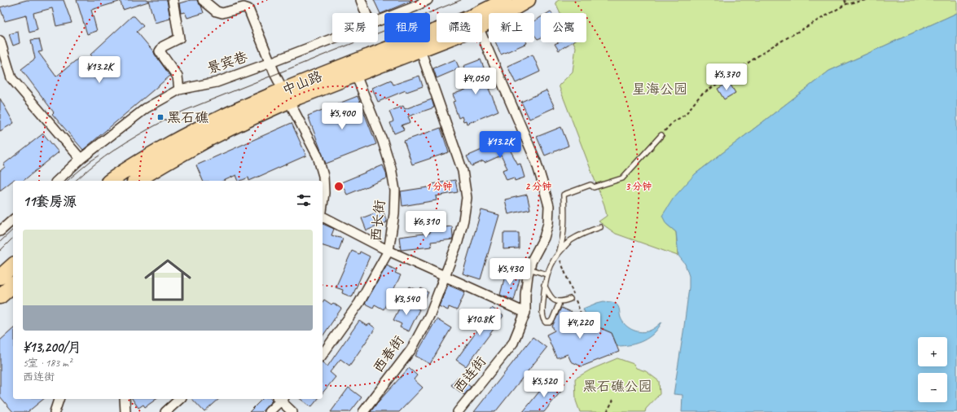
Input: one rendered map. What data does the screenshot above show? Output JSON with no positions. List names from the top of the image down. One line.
{"streets":{"highway":["中山路"],"street":["景宾巷","西长街","西春街","西连街"]},"crossings":[["中山路","西长街"],["中山路","西春街"]],"parks":["星海公园","黑石礁公园"],"places":{"transit":["黑石礁"]},"page":{"chip":["买房","租房","筛选","新上","公寓"],"price":["¥13.2K","¥5,370","¥4,050","¥5,400","¥13.2K","¥6,310","¥5,430","¥3,540","¥10.8K","¥4,220","¥5,520"],"heading":"11套房源","list":[{"name":"¥13,200/月","note":"5室 · 183 m² · 西连街"}],"map_buttons":["+","−"]},"rings":["1 分钟","2 分钟","3 分钟"]}
